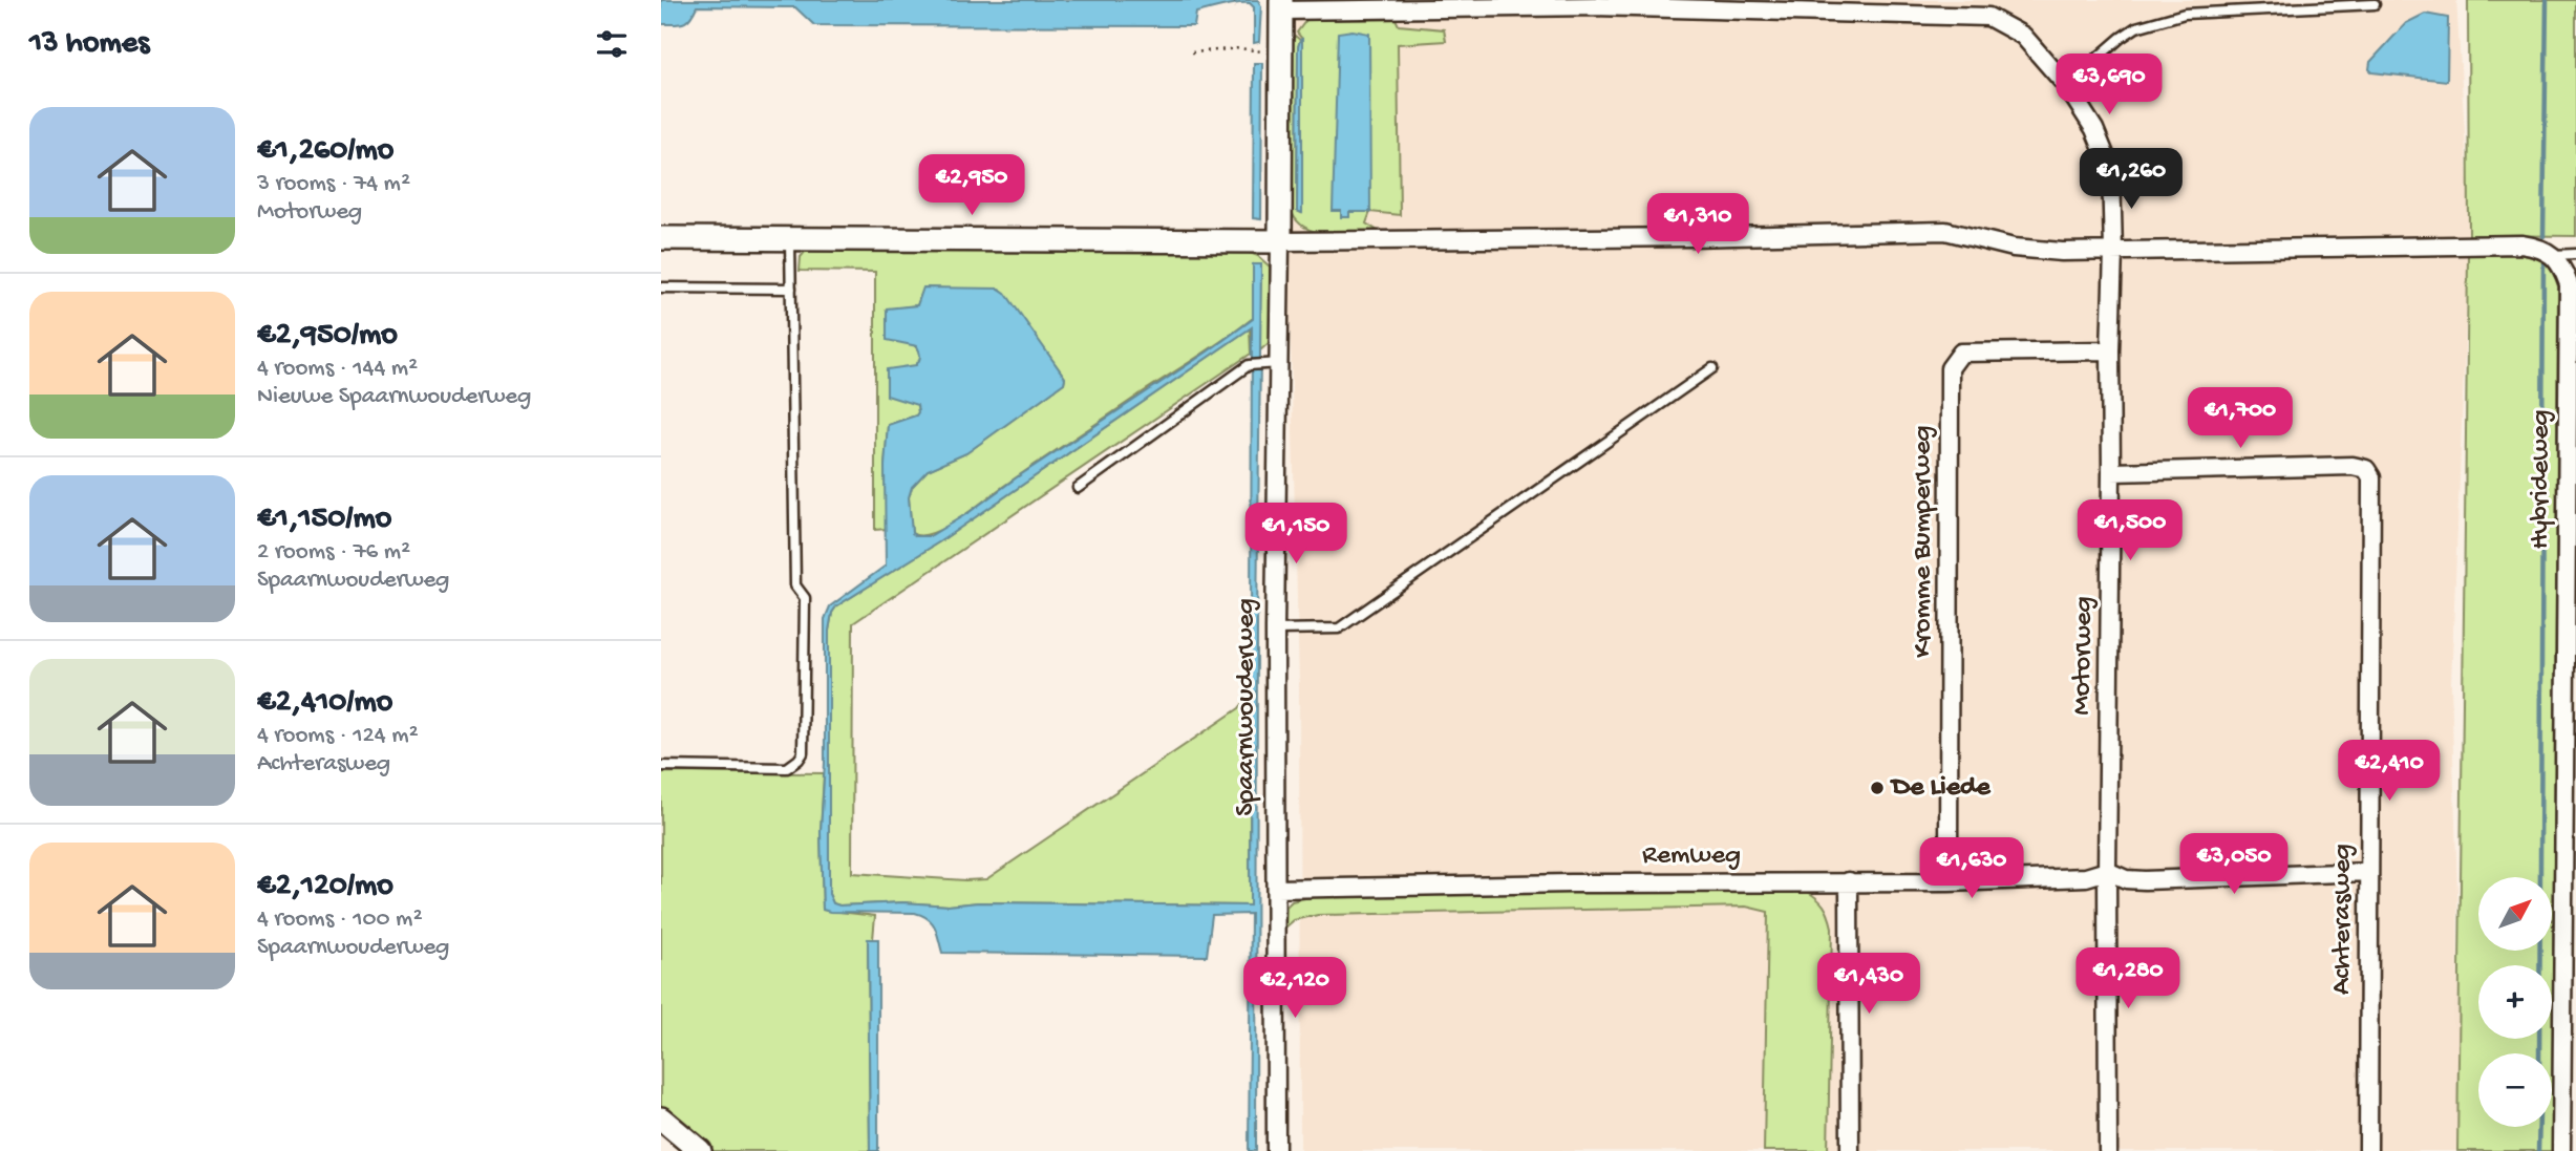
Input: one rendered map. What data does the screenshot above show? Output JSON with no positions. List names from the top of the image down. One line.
{"streets":{"street":["Hybrideweg","Kromme Bumperweg","Motorweg","Spaarnwouderweg","Remweg","Achterasweg"]},"crossings":[["Kromme Bumperweg","Motorweg"],["Kromme Bumperweg","Remweg"],["Motorweg","Spaarnwouderweg"],["Motorweg","Remweg"],["Motorweg","Achterasweg"],["Spaarnwouderweg","Remweg"]],"places":["De Liede"],"north":"top right","page":{"heading":"13 homes","price":["€3,690","€1,260","€2,950","€1,310","€1,700","€1,500","€1,150","€2,410","€3,050","€1,630","€1,280","€1,430","€2,120"],"list":[{"name":"€1,260/mo","note":"3 rooms · 74 m² · Motorweg"},{"name":"€2,950/mo","note":"4 rooms · 144 m² · Nieuwe Spaarnwouderweg"},{"name":"€1,150/mo","note":"2 rooms · 76 m² · Spaarnwouderweg"},{"name":"€2,410/mo","note":"4 rooms · 124 m² · Achterasweg"},{"name":"€2,120/mo","note":"4 rooms · 100 m² · Spaarnwouderweg"}],"map_buttons":["+","−"]}}
